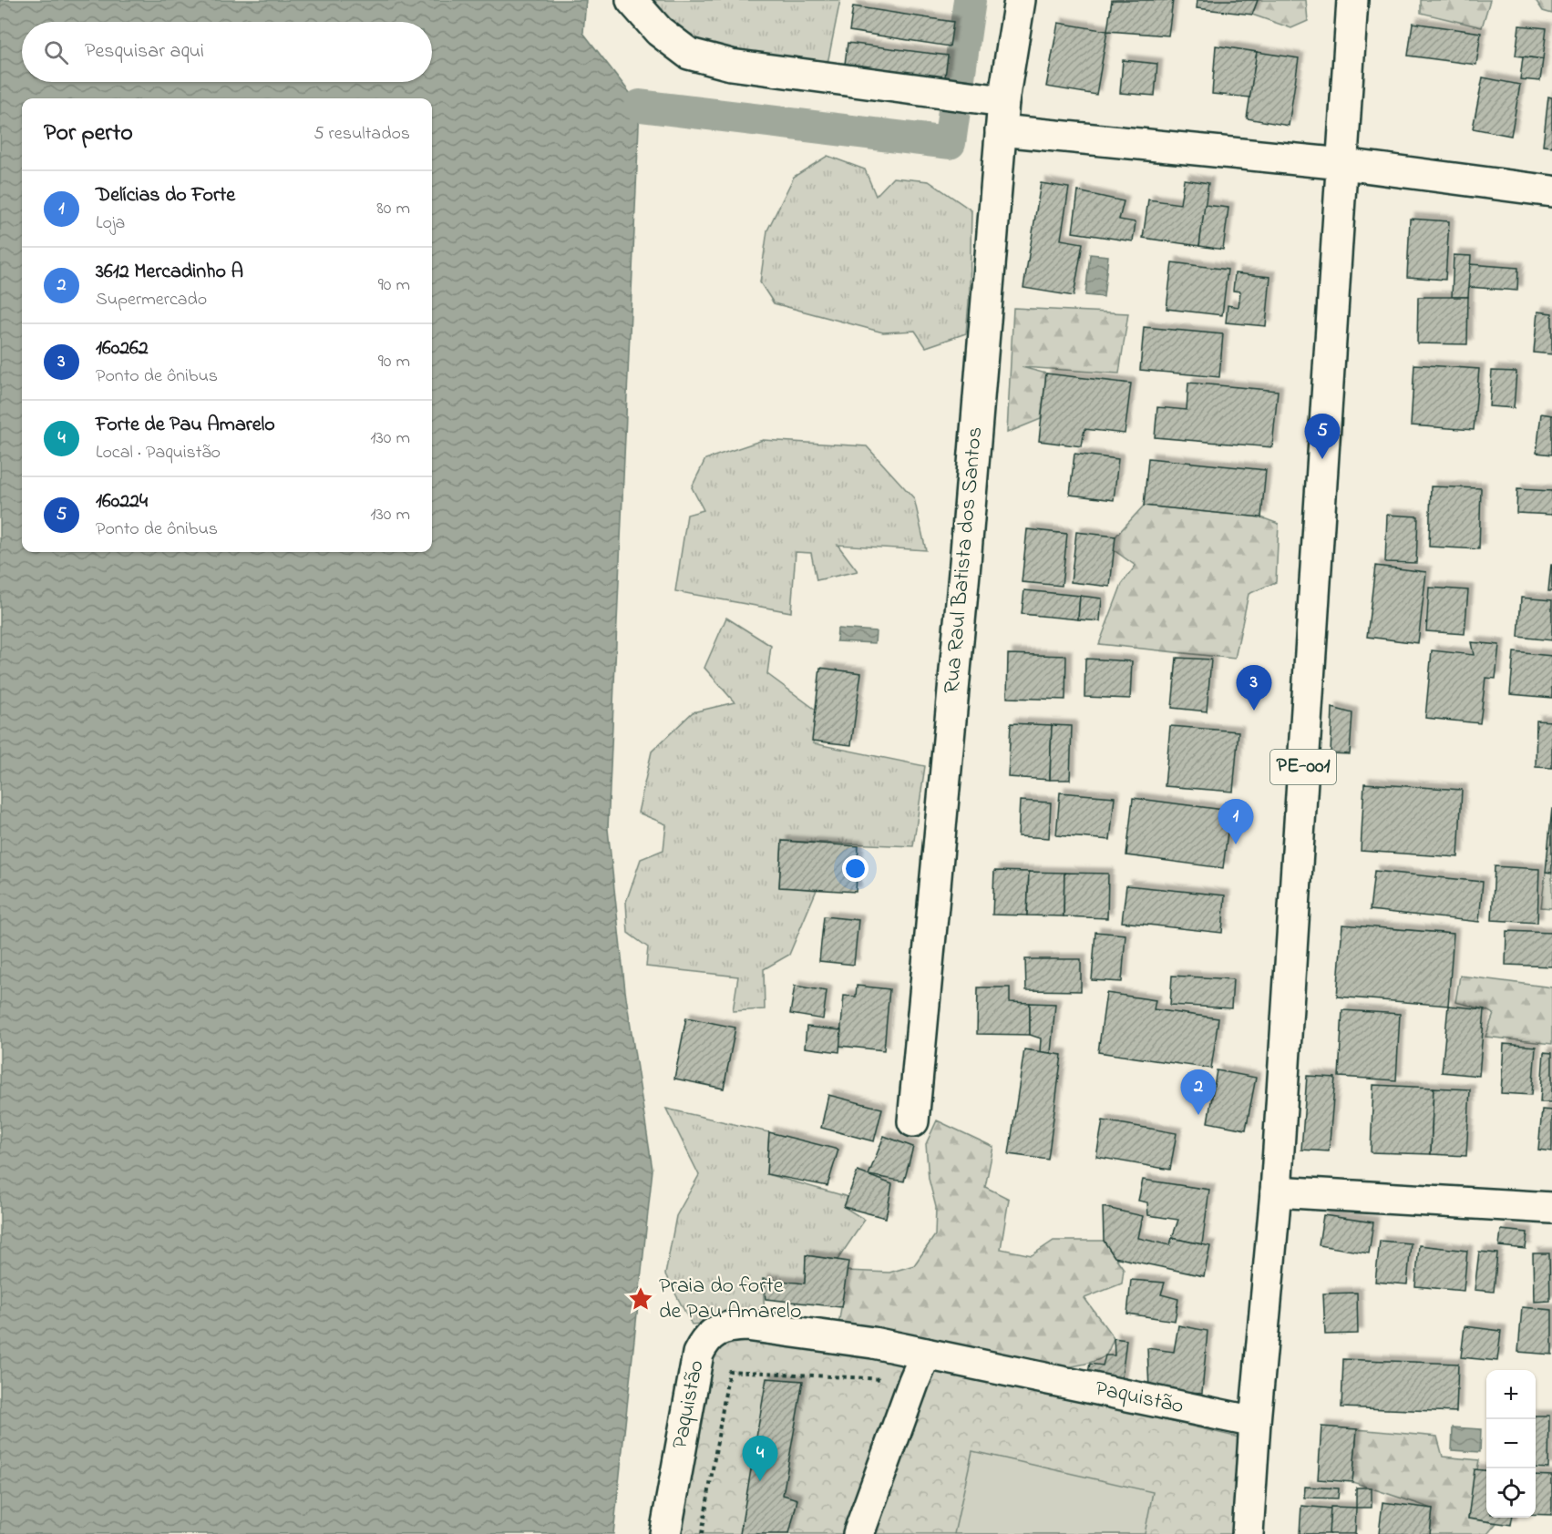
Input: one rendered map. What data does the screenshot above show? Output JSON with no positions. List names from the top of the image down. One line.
{"streets":{"street":["Rua Raul Batista dos Santos","PE-001","Paquistão"]},"crossings":[["PE-001","Paquistão"]],"places":{"place":["Praia do forte de Pau Amarelo"]},"page":{"search":"Pesquisar aqui","heading":["Por perto","5 resultados"],"list":[{"mark":"1","name":"Delícias do Forte","note":"Loja","value":"80 m"},{"mark":"2","name":"3612 Mercadinho A","note":"Supermercado","value":"90 m"},{"mark":"3","name":"160262","note":"Ponto de ônibus","value":"90 m"},{"mark":"4","name":"Forte de Pau Amarelo","note":"Local · Paquistão","value":"130 m"},{"mark":"5","name":"160224","note":"Ponto de ônibus","value":"130 m"}],"pins":["5","3","1","2","4"],"map_buttons":["+","−"]}}
